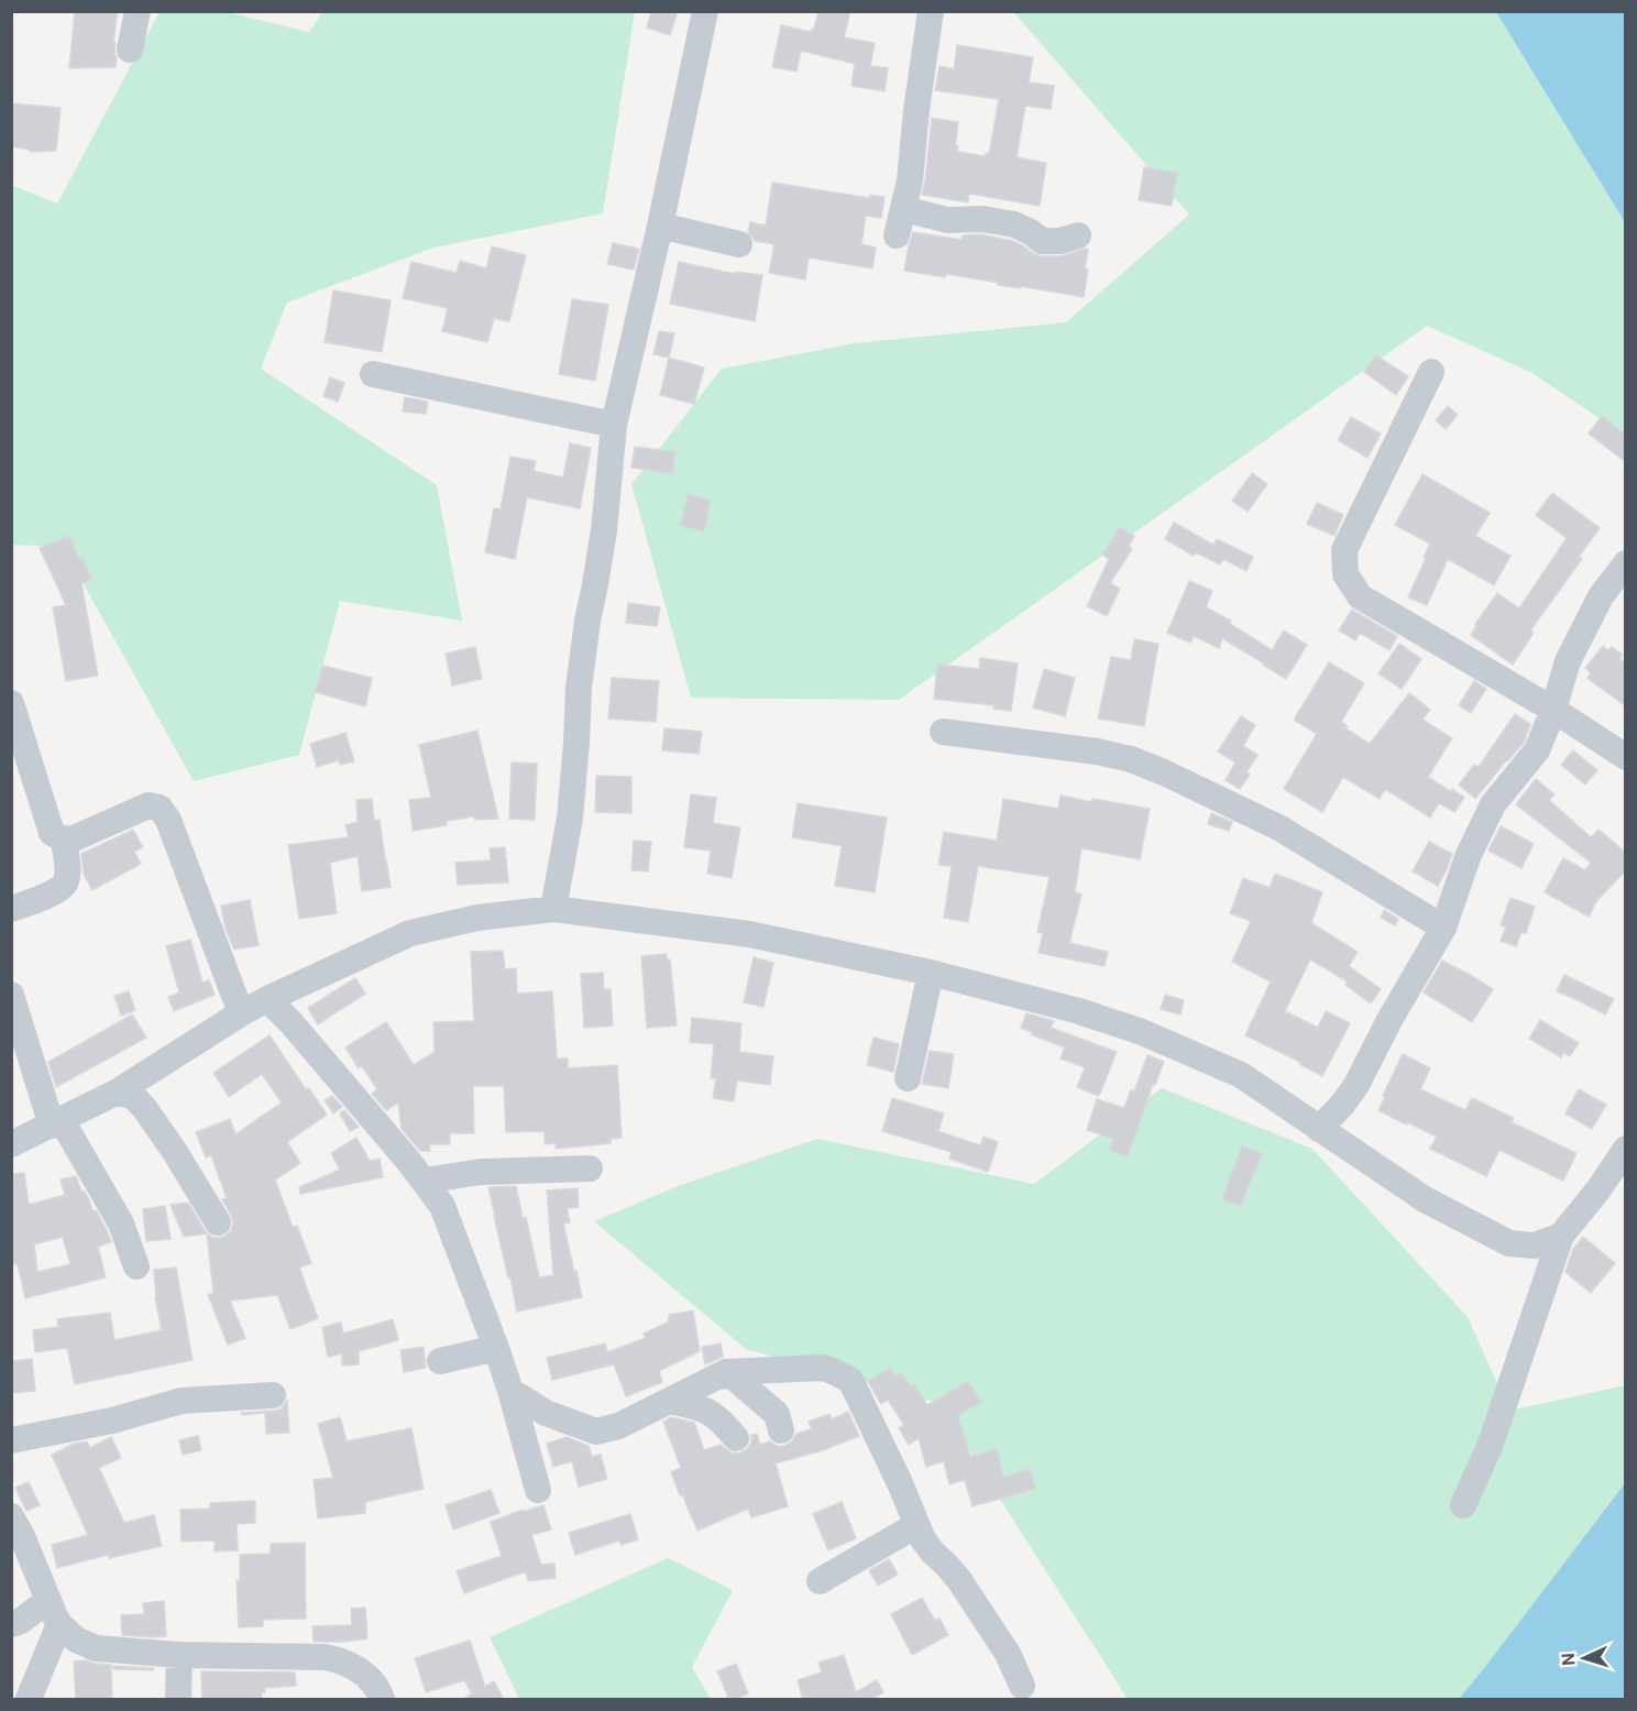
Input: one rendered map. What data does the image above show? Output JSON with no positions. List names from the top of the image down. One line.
{"north":"left"}
